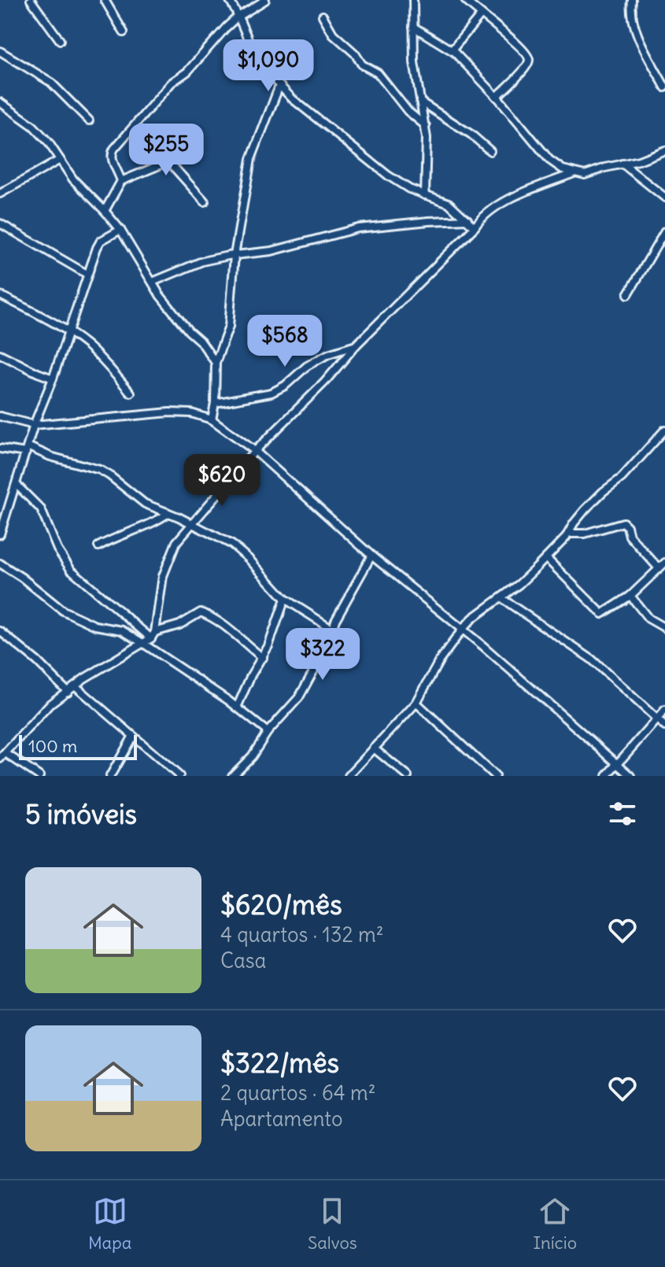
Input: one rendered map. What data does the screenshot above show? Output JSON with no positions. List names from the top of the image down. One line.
{"scale_bar":"100 m","page":{"price":["$1,090","$255","$568","$620","$322"],"scale":"100 m","heading":"5 imóveis","list":[{"name":"$620/mês","note":"4 quartos · 132 m² · Casa"},{"name":"$322/mês","note":"2 quartos · 64 m² · Apartamento"}],"tabs":["Mapa","Salvos","Início"]}}
